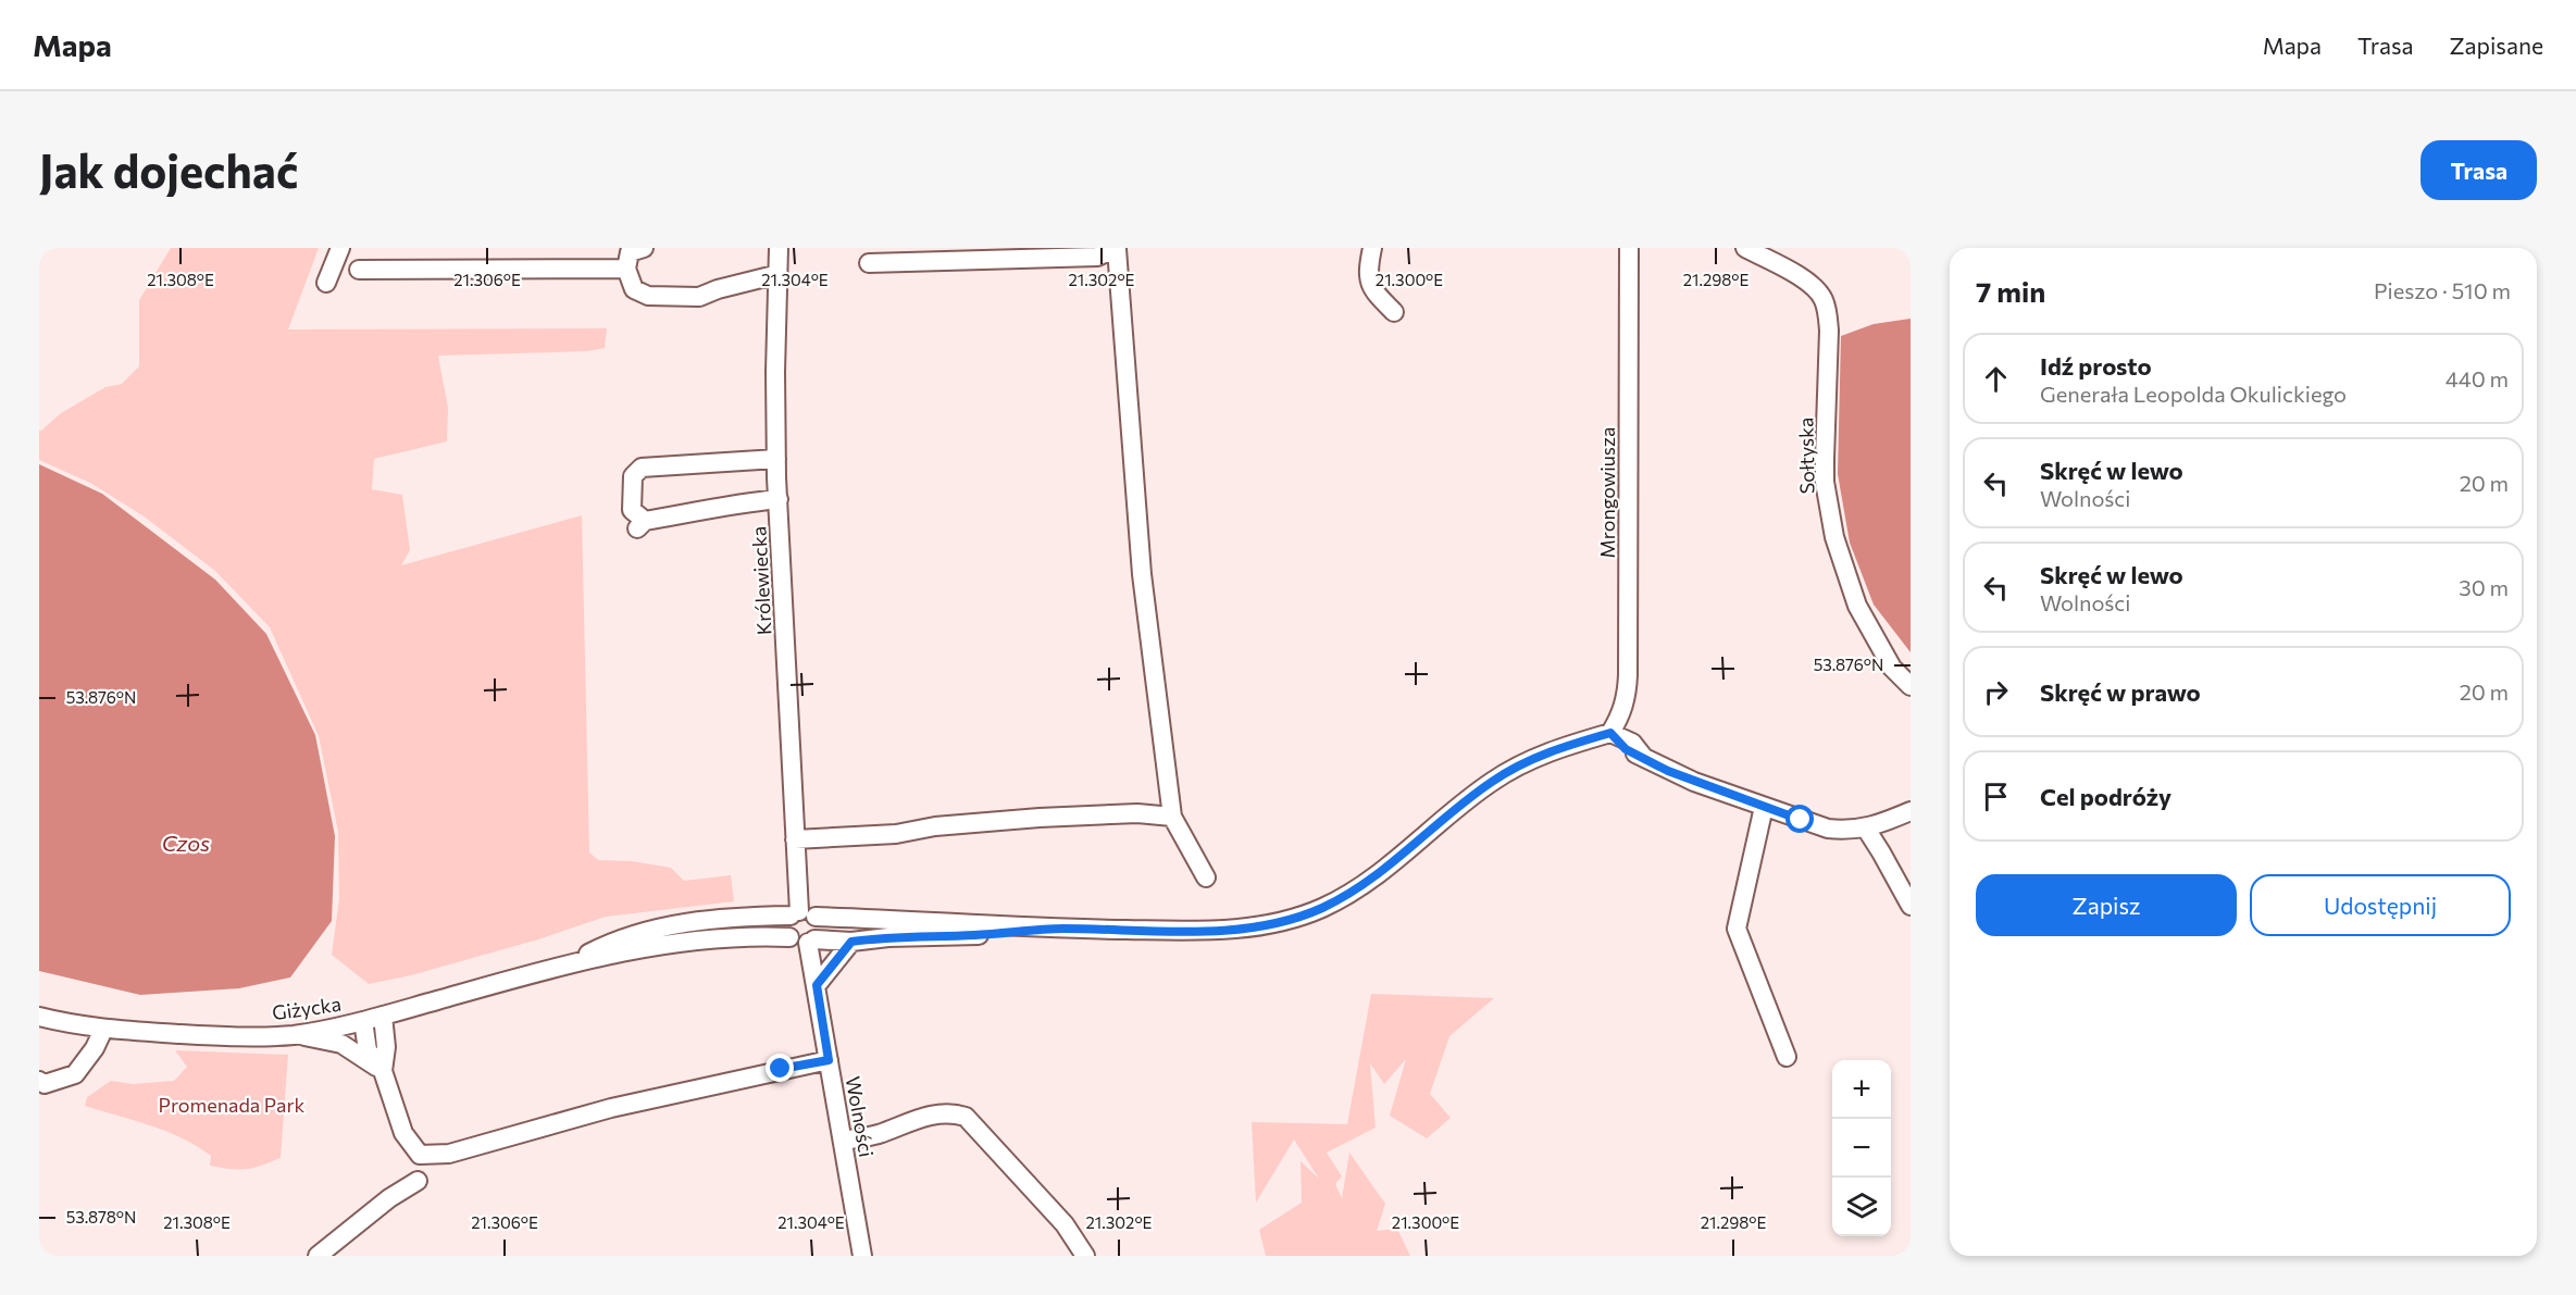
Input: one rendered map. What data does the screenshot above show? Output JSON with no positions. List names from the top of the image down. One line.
{"streets":{"street":["Sołtyska","Mrongowiusza","Królewiecka","Giżycka","Wolności"]},"crossings":[["Królewiecka","Giżycka"],["Królewiecka","Wolności"],["Giżycka","Wolności"]],"water":["Czos"],"parks":["Promenada Park"],"page":{"header":"Mapa","nav":["Mapa","Trasa","Zapisane"],"buttons":["Trasa",["Zapisz","Udostępnij"]],"title":"Jak dojechać","heading":["7 min","Pieszo · 510 m"],"list":[["Idź prosto","Generała Leopolda Okulickiego","440 m"],["Skręć w lewo","Wolności","20 m"],["Skręć w lewo","Wolności","30 m"],["Skręć w prawo","20 m"],"Cel podróży"],"map_buttons":["+","−"]},"coordinates":["21.308°E","21.306°E","21.304°E","21.302°E","21.300°E","21.298°E","53.876°N","53.878°N"]}
